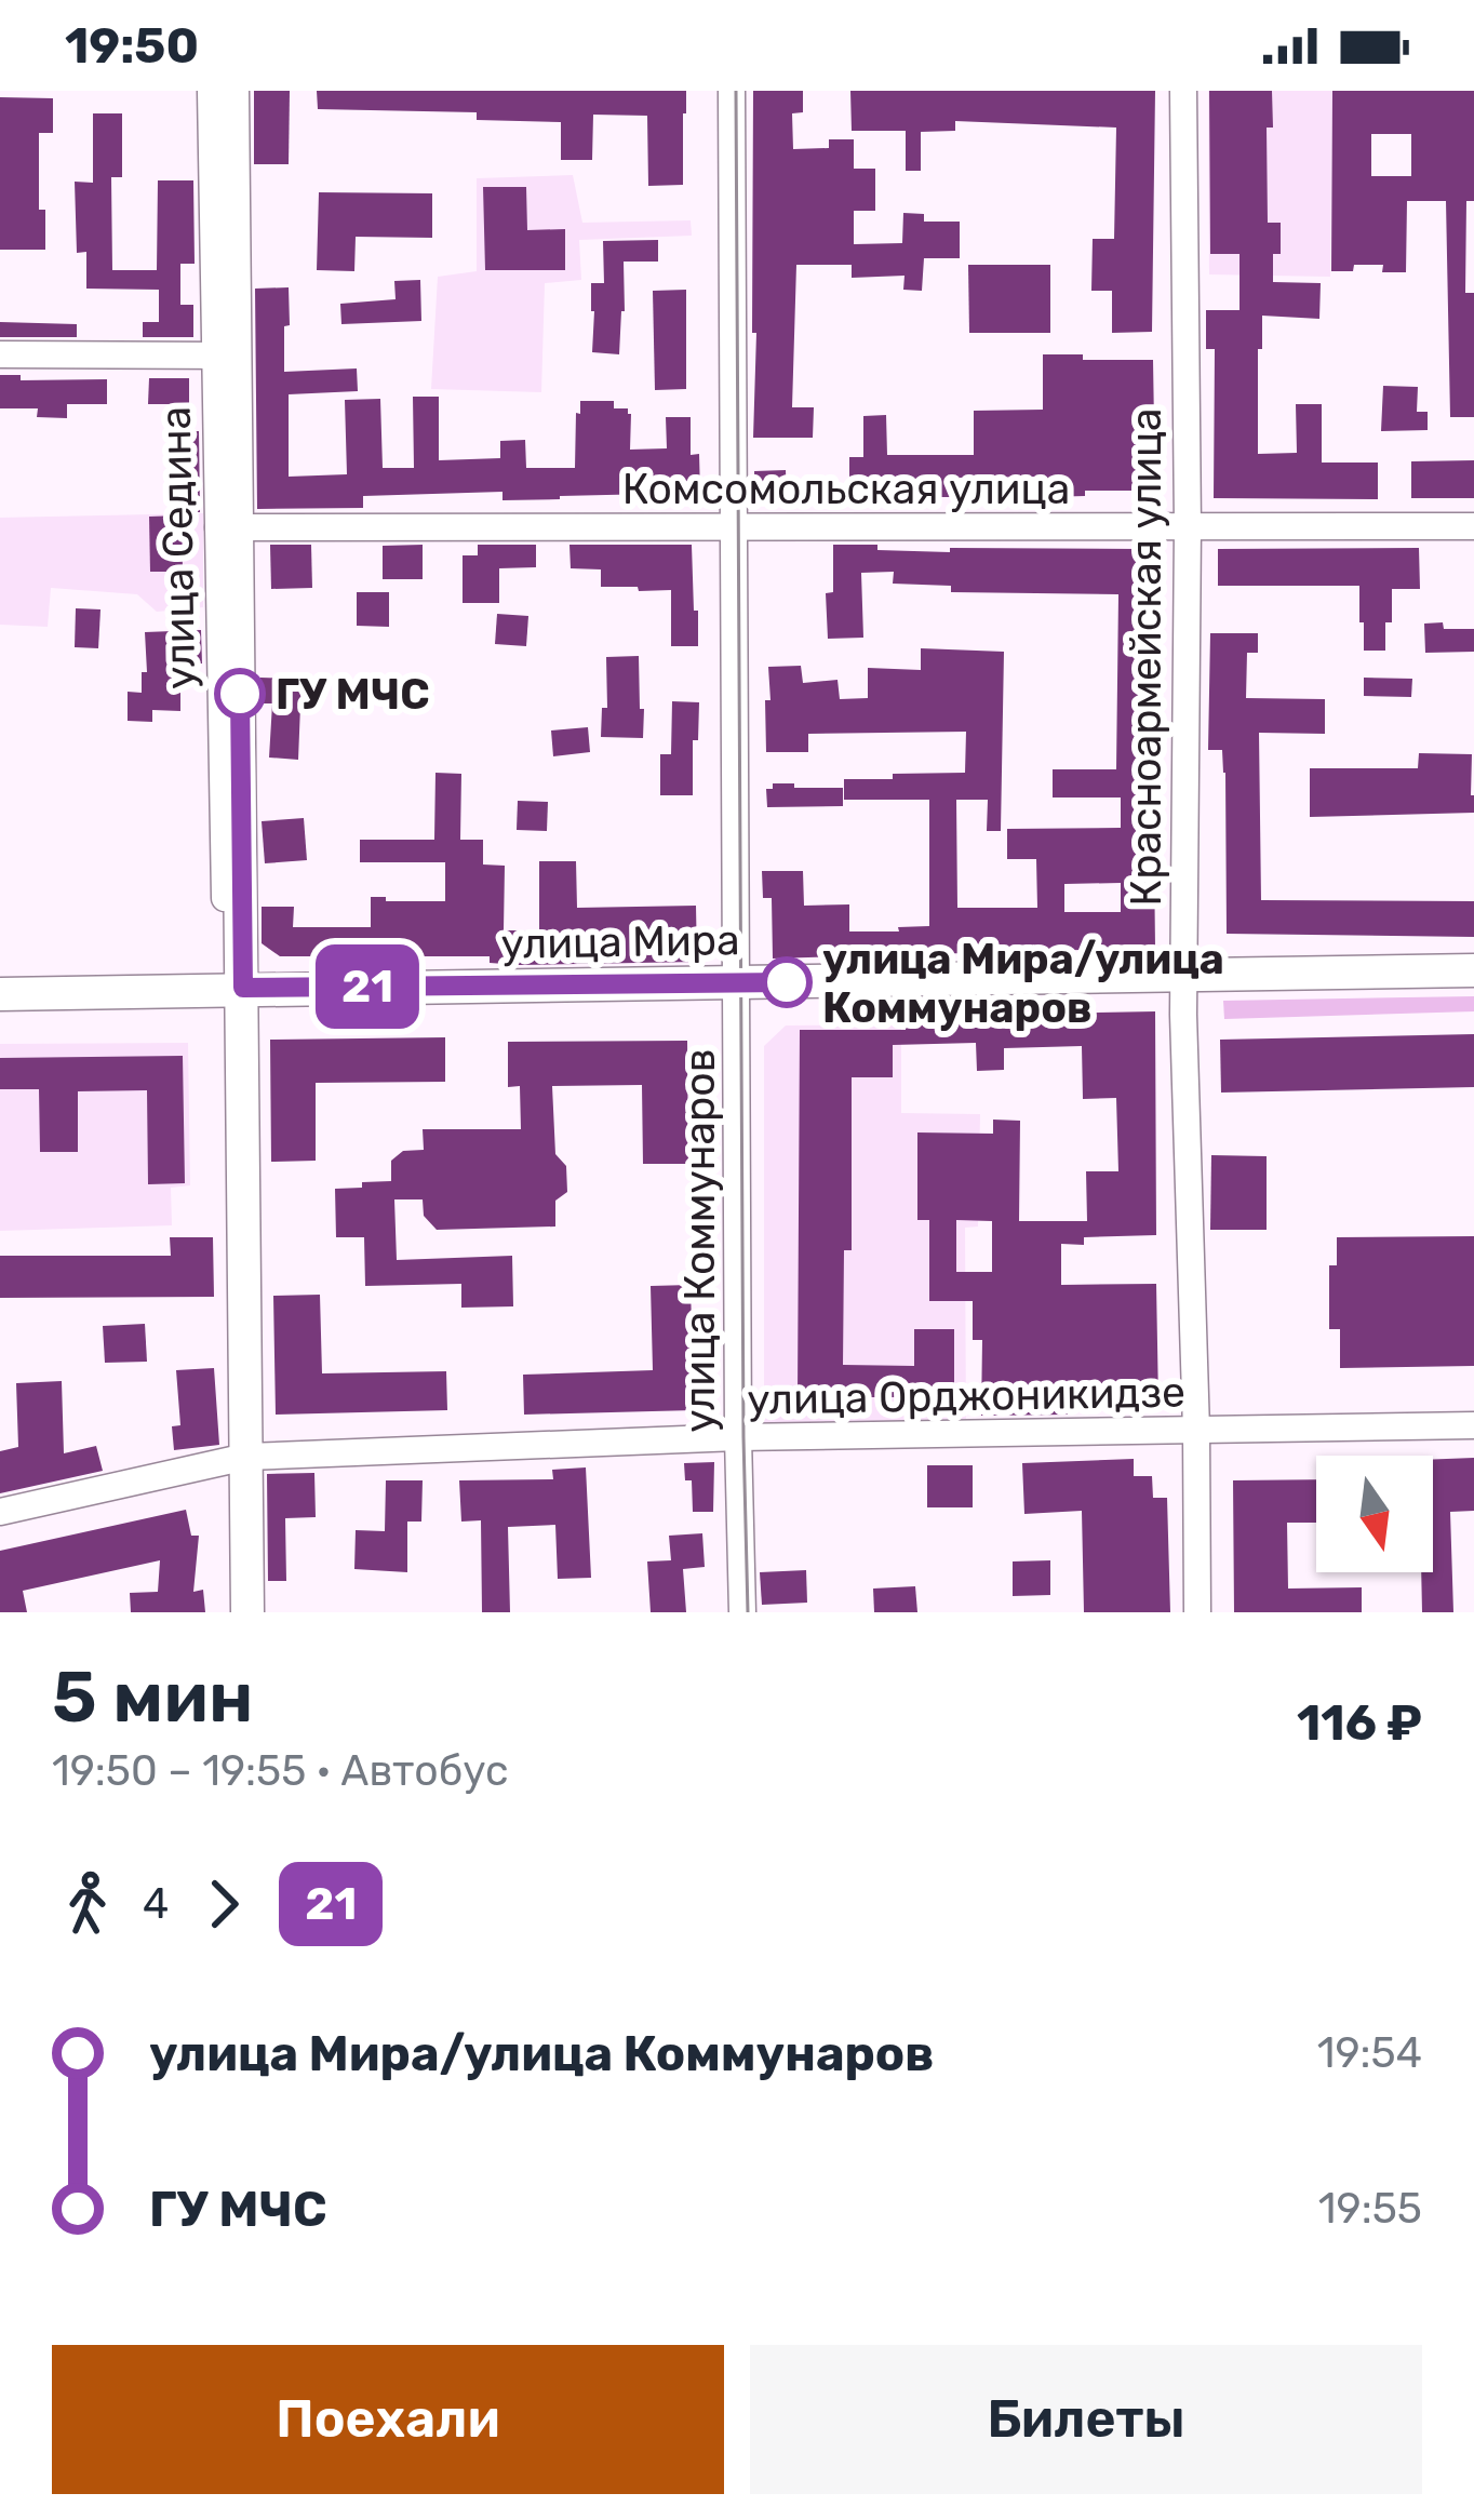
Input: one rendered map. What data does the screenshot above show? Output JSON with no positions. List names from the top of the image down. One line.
{"streets":{"main road":["улица Седина","улица Мира"],"street":["Комсомольская улица","Красноармейская улица","улица Коммунаров","улица Орджоникидзе"]},"crossings":[["Комсомольская улица","улица Седина"],["Комсомольская улица","Красноармейская улица"],["Комсомольская улица","улица Коммунаров"],["улица Седина","улица Мира"],["улица Седина","улица Орджоникидзе"],["Красноармейская улица","улица Мира"],["Красноармейская улица","улица Орджоникидзе"],["улица Мира","улица Коммунаров"],["улица Коммунаров","улица Орджоникидзе"]],"places":["ГУ МЧС","улица Мира/улица Коммунаров"],"lines":["bus line 21"],"north":"bottom","page":{"status":"19:50","on_map":"21","heading":["5 мин","19:50 – 19:55 · Автобус","116 ₽"],"legs":["4","21"],"list":[{"name":"улица Мира/улица Коммунаров","value":"19:54"},{"name":"ГУ МЧС","value":"19:55"}],"buttons":["Поехали","Билеты"]}}
